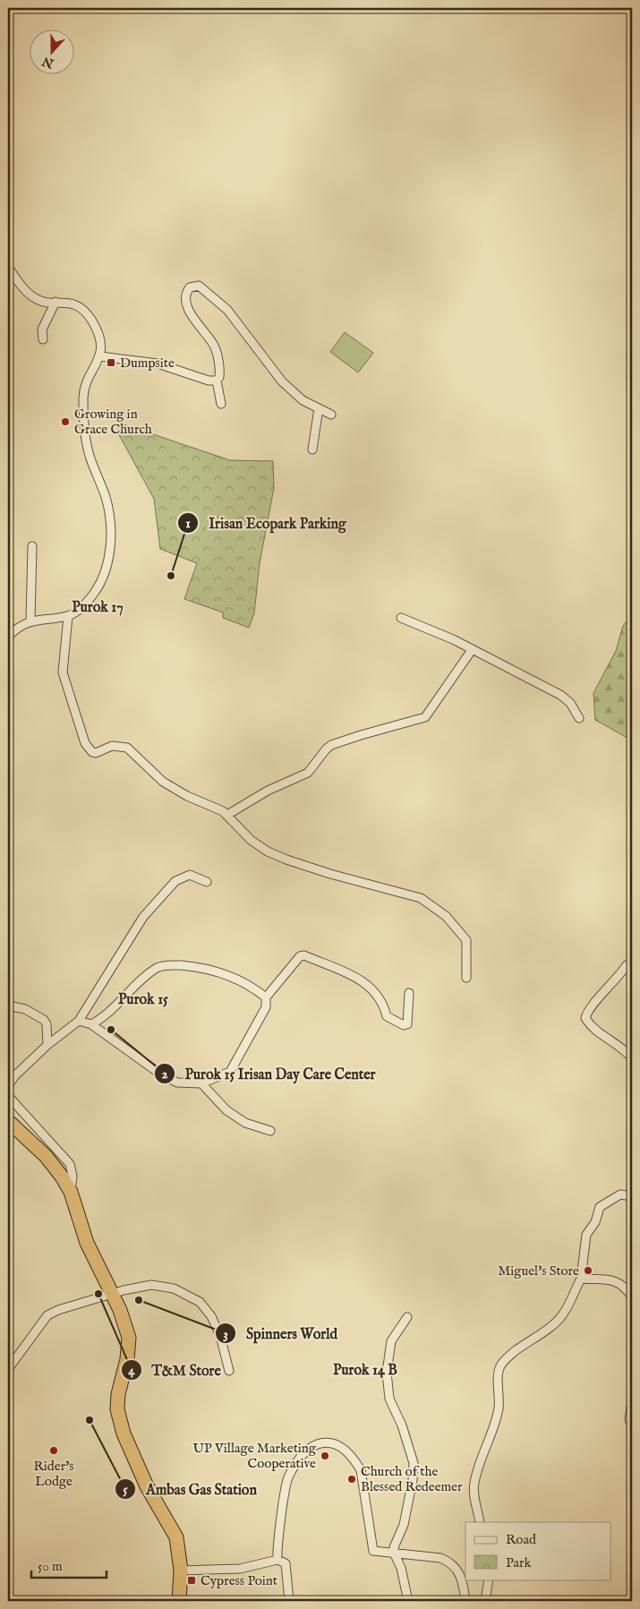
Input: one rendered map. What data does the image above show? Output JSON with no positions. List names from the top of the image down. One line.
{"districts":["Purok 17","Purok 15","Purok 14 B"],"places":{"transit":["Dumpsite","Cypress Point"],"other":["Growing in Grace Church","Irisan Ecopark Parking","Purok 15 Irisan Day Care Center","Miguel's Store","T&M Store","Spinners World","Ambas Gas Station","Rider's Lodge","UP Village Marketing Cooperative","Church of the Blessed Redeemer"]},"legend":["Road","Park"],"scale_bar":"50 m","north":"bottom"}
